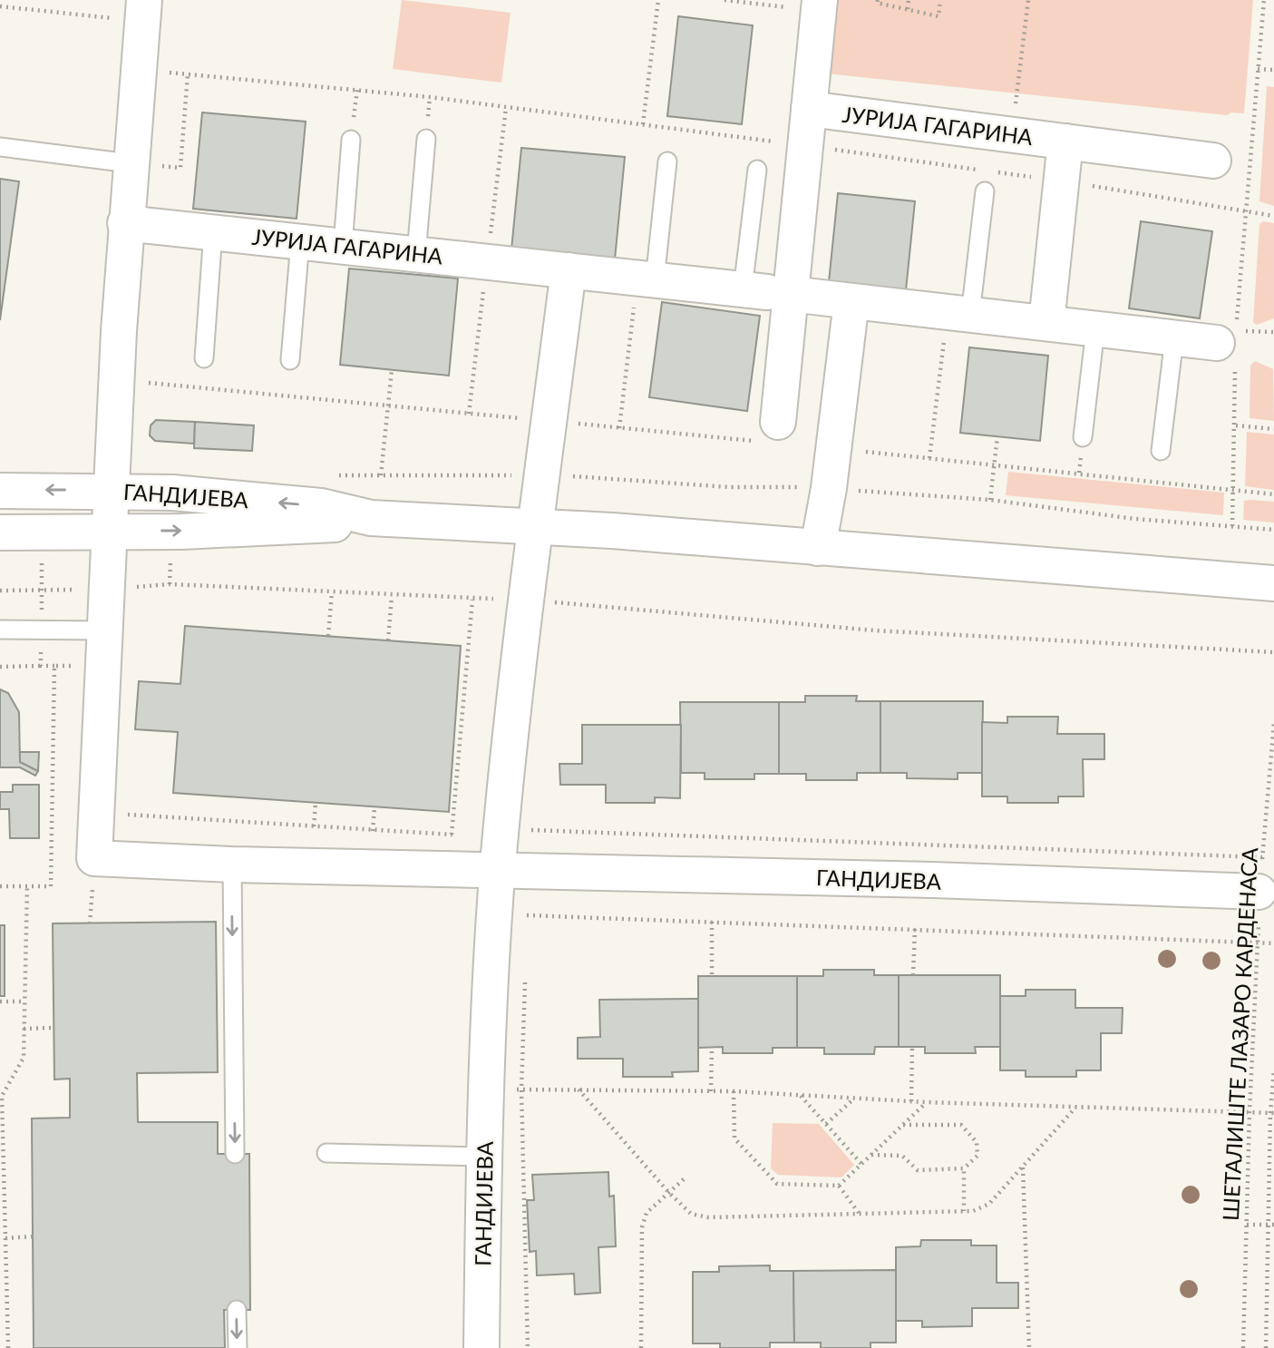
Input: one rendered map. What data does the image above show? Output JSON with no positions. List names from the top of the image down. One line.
{"streets":{"street":["ЈУРИЈА ГАГАРИНА","ГАНДИЈЕВА"],"path":["ШЕТАЛИШТЕ ЛАЗАРО КАРДЕНАСА"]},"crossings":[["ГАНДИЈЕВА","ШЕТАЛИШТЕ ЛАЗАРО КАРДЕНАСА"]]}
